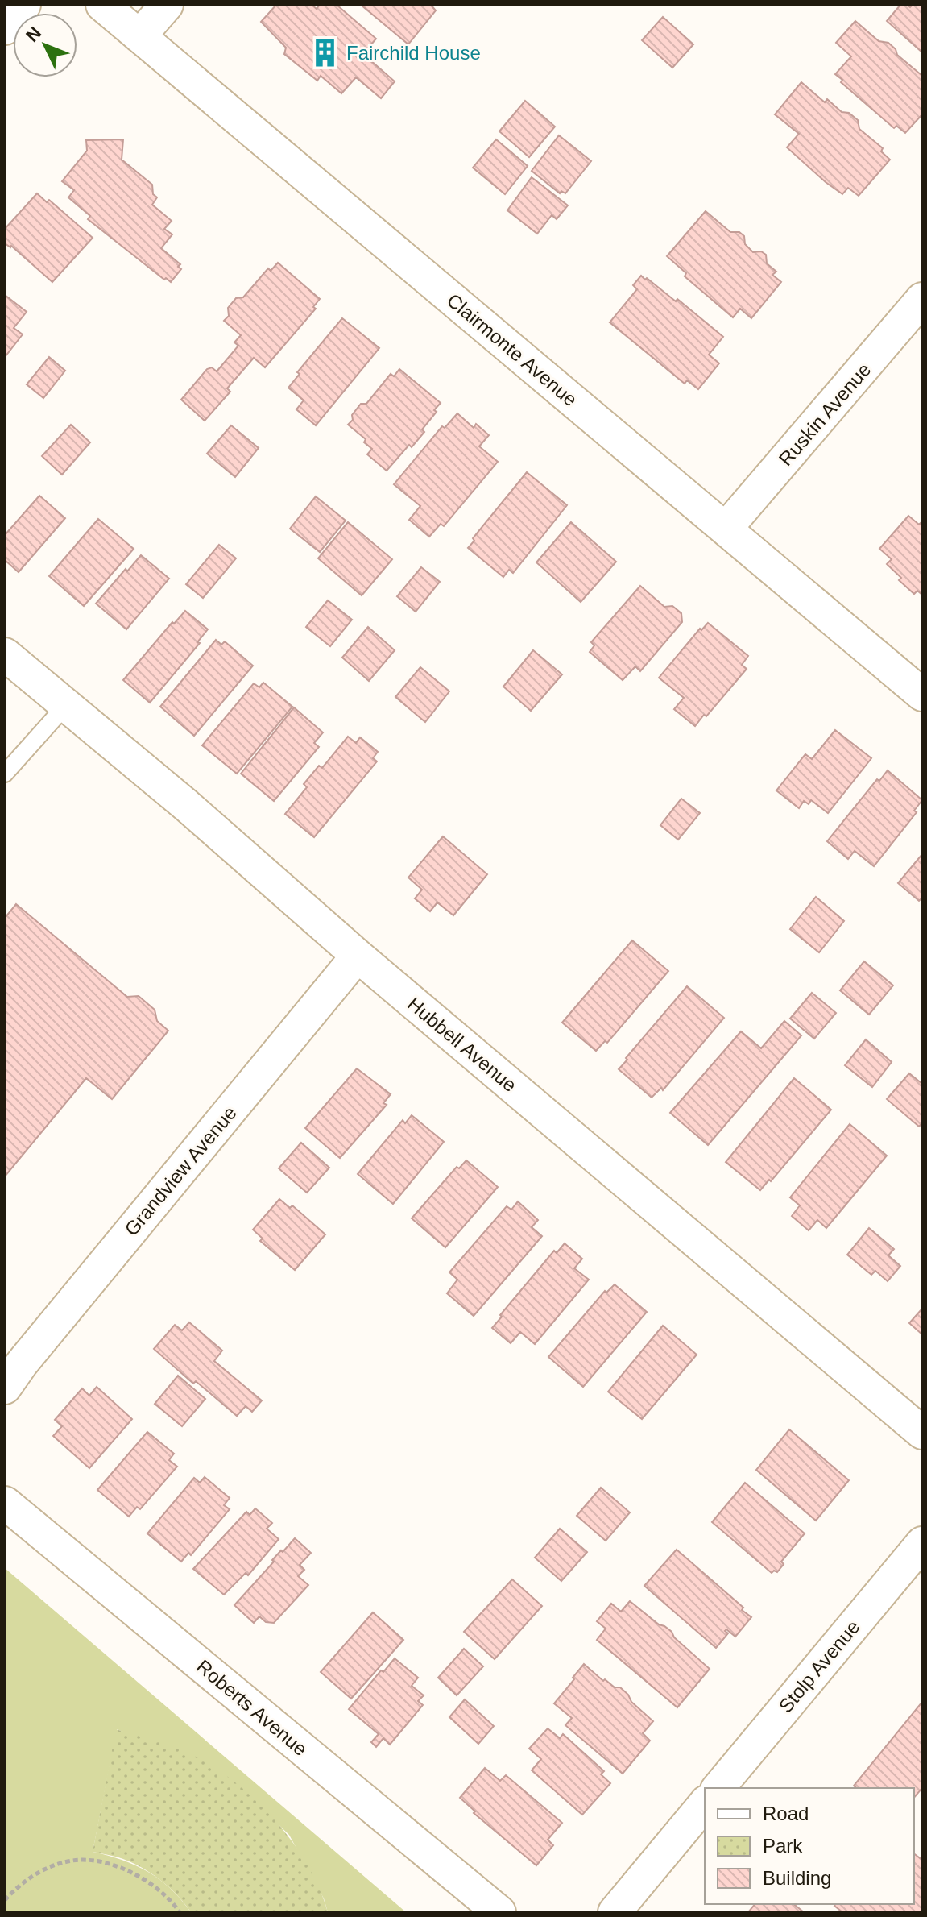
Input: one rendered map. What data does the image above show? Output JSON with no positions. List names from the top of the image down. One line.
{"streets":{"street":["Clairmonte Avenue","Ruskin Avenue","Hubbell Avenue","Grandview Avenue","Stolp Avenue","Roberts Avenue"]},"crossings":[["Clairmonte Avenue","Ruskin Avenue"],["Hubbell Avenue","Grandview Avenue"]],"places":{"building":["Fairchild House"]},"legend":["Road","Park","Building"],"north":"top left"}
